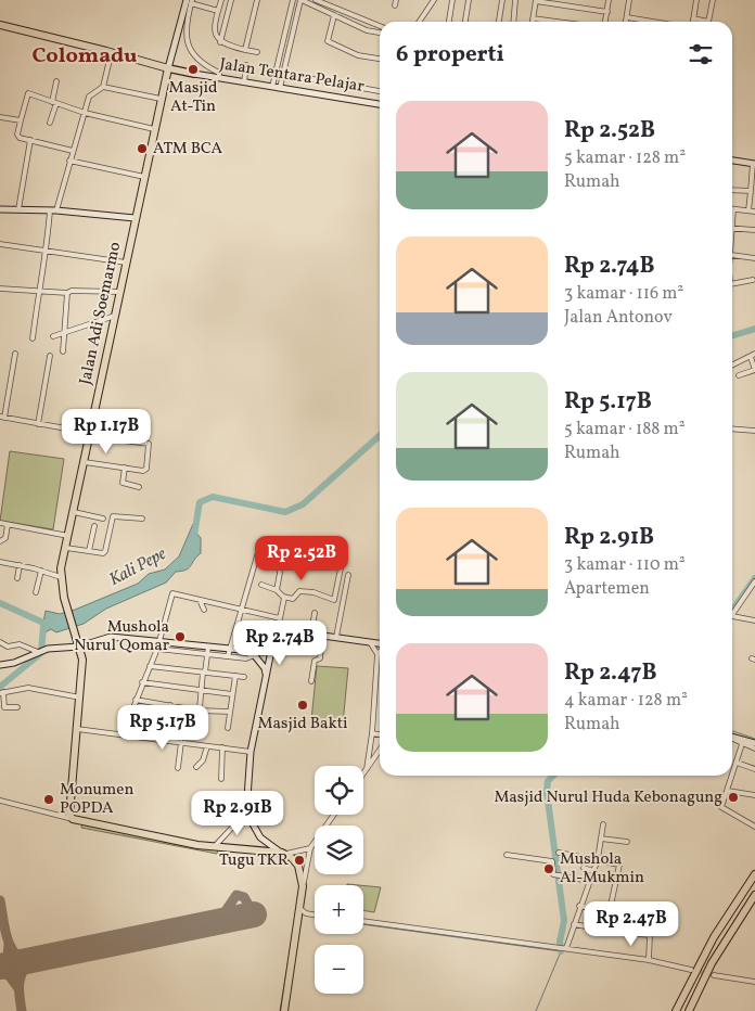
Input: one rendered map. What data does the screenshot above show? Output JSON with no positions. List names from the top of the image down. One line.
{"streets":{"highway":["Jalan Adi Soemarmo"],"main road":["Jalan Tentara Pelajar"]},"districts":["Colomadu"],"water":["Kali Pepe"],"places":["Masjid At-Tin","ATM BCA","Mushola Nurul Qomar","Masjid Bakti","Masjid Nurul Huda Kebonagung","Monumen POPDA","Tugu TKR","Mushola Al-Mukmin"],"page":{"heading":"6 properti","list":[{"name":"Rp 2.52B","note":"5 kamar · 128 m² · Rumah"},{"name":"Rp 2.74B","note":"3 kamar · 116 m² · Jalan Antonov"},{"name":"Rp 5.17B","note":"5 kamar · 188 m² · Rumah"},{"name":"Rp 2.91B","note":"3 kamar · 110 m² · Apartemen"},{"name":"Rp 2.47B","note":"4 kamar · 128 m² · Rumah"}],"price":["Rp 1.17B","Rp 2.52B","Rp 2.74B","Rp 5.17B","Rp 2.91B","Rp 2.47B"],"map_buttons":["+","−"]}}
